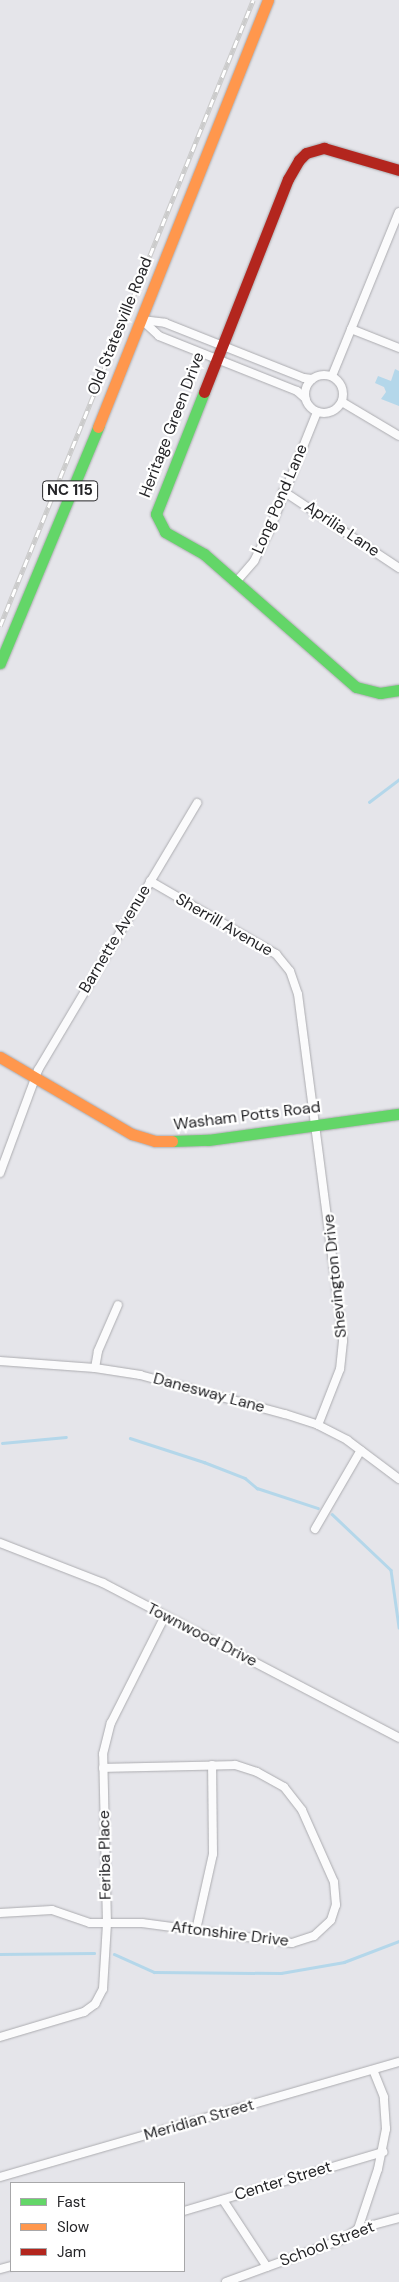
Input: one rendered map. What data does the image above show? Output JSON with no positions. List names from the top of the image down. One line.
{"streets":{"street":["Old Statesville Road","Heritage Green Drive","NC 115","Long Pond Lane","Aprilia Lane","Sherrill Avenue","Barnette Avenue","Washam Potts Road","Shevington Drive","Danesway Lane","Townwood Drive","Feriba Place","Aftonshire Drive","Meridian Street","Center Street","School Street"]},"crossings":[["Heritage Green Drive","Long Pond Lane"],["Long Pond Lane","Aprilia Lane"],["Sherrill Avenue","Barnette Avenue"],["Sherrill Avenue","Washam Potts Road"],["Sherrill Avenue","Shevington Drive"],["Barnette Avenue","Washam Potts Road"],["Washam Potts Road","Shevington Drive"],["Shevington Drive","Danesway Lane"],["Townwood Drive","Feriba Place"],["Feriba Place","Aftonshire Drive"]],"legend":["Fast","Slow","Jam"]}
